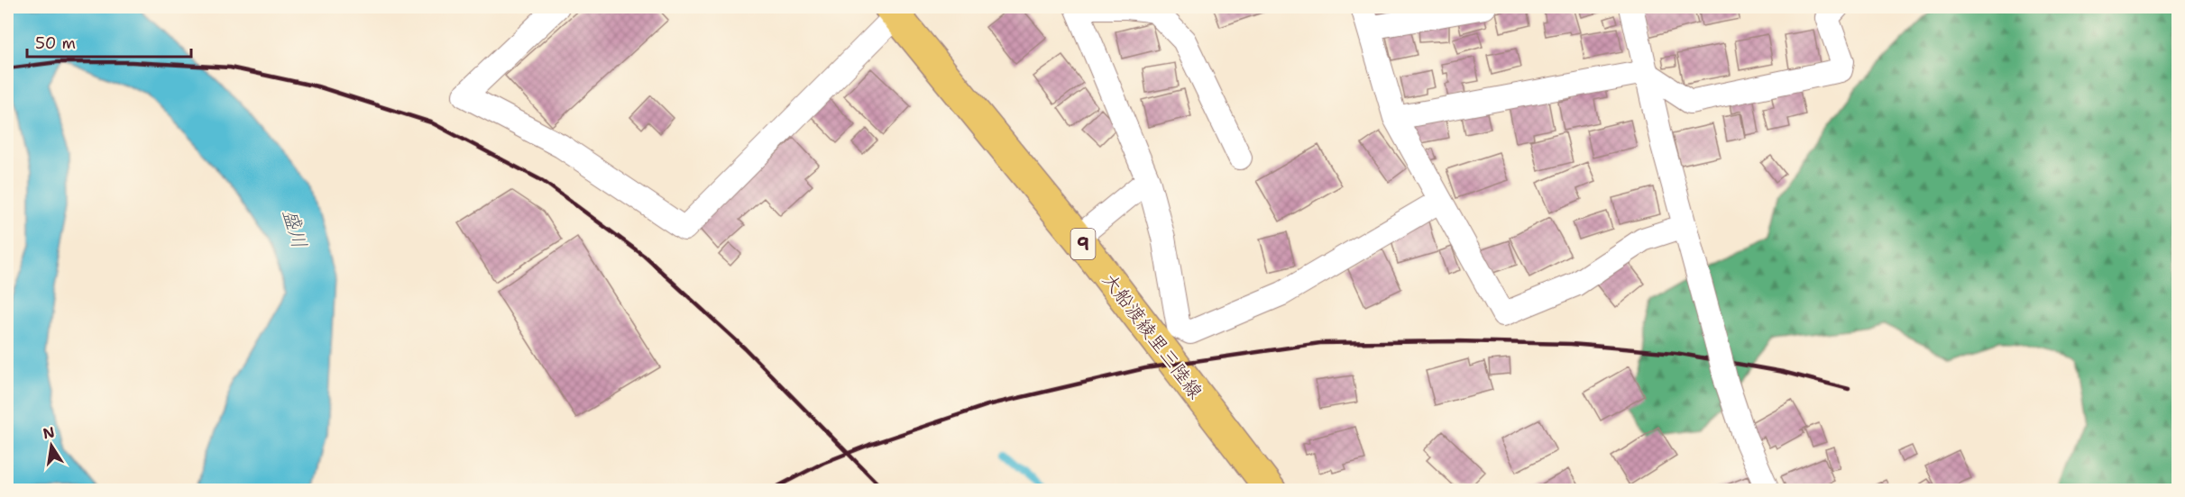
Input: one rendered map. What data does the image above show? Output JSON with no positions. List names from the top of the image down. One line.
{"streets":{"main road":["9","大船渡綾里三陸線"]},"water":["盛川"],"scale_bar":"50 m","north":"top"}
